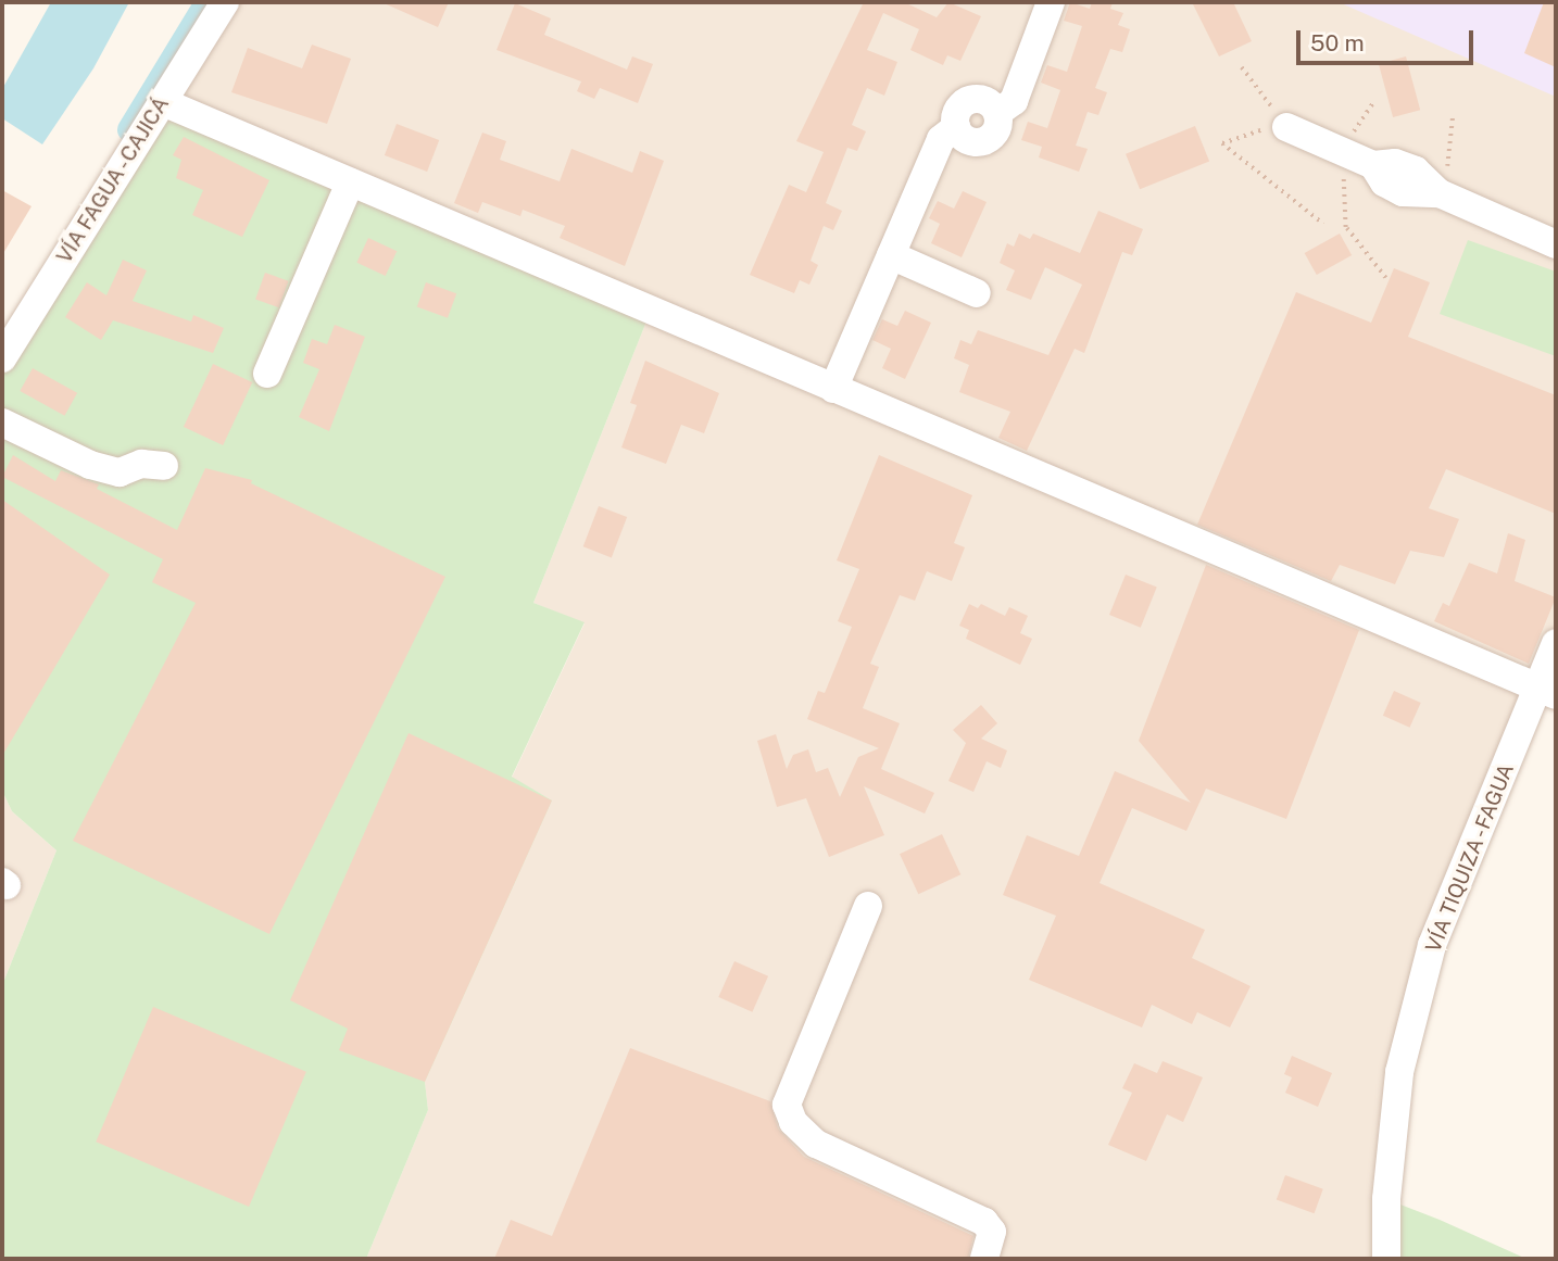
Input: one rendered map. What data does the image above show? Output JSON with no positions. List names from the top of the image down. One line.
{"streets":{"street":["VÍA FAGUA - CAJICÁ","VÍA TIQUIZA - FAGUA"]},"scale_bar":"50 m"}
